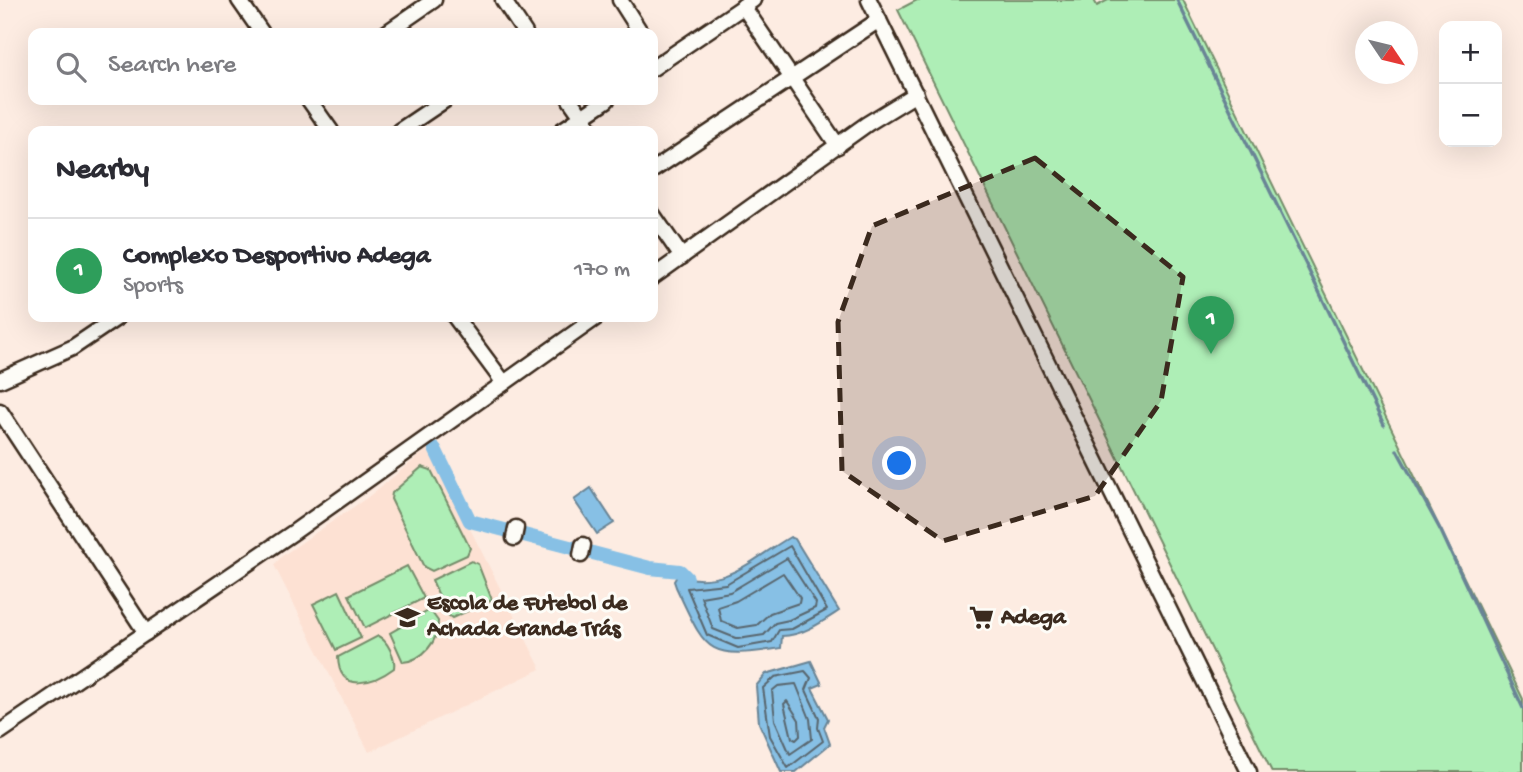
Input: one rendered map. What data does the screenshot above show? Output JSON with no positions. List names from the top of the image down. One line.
{"places":{"school or university":["Escola de Futebol de Achada Grande Trás"],"supermarket":["Adega"]},"north":"bottom right","page":{"map_buttons":["+","−"],"search":"Search here","heading":"Nearby","list":[{"mark":"1","name":"Complexo Desportivo Adega","note":"Sports","value":"170 m"}],"pins":"1"}}
